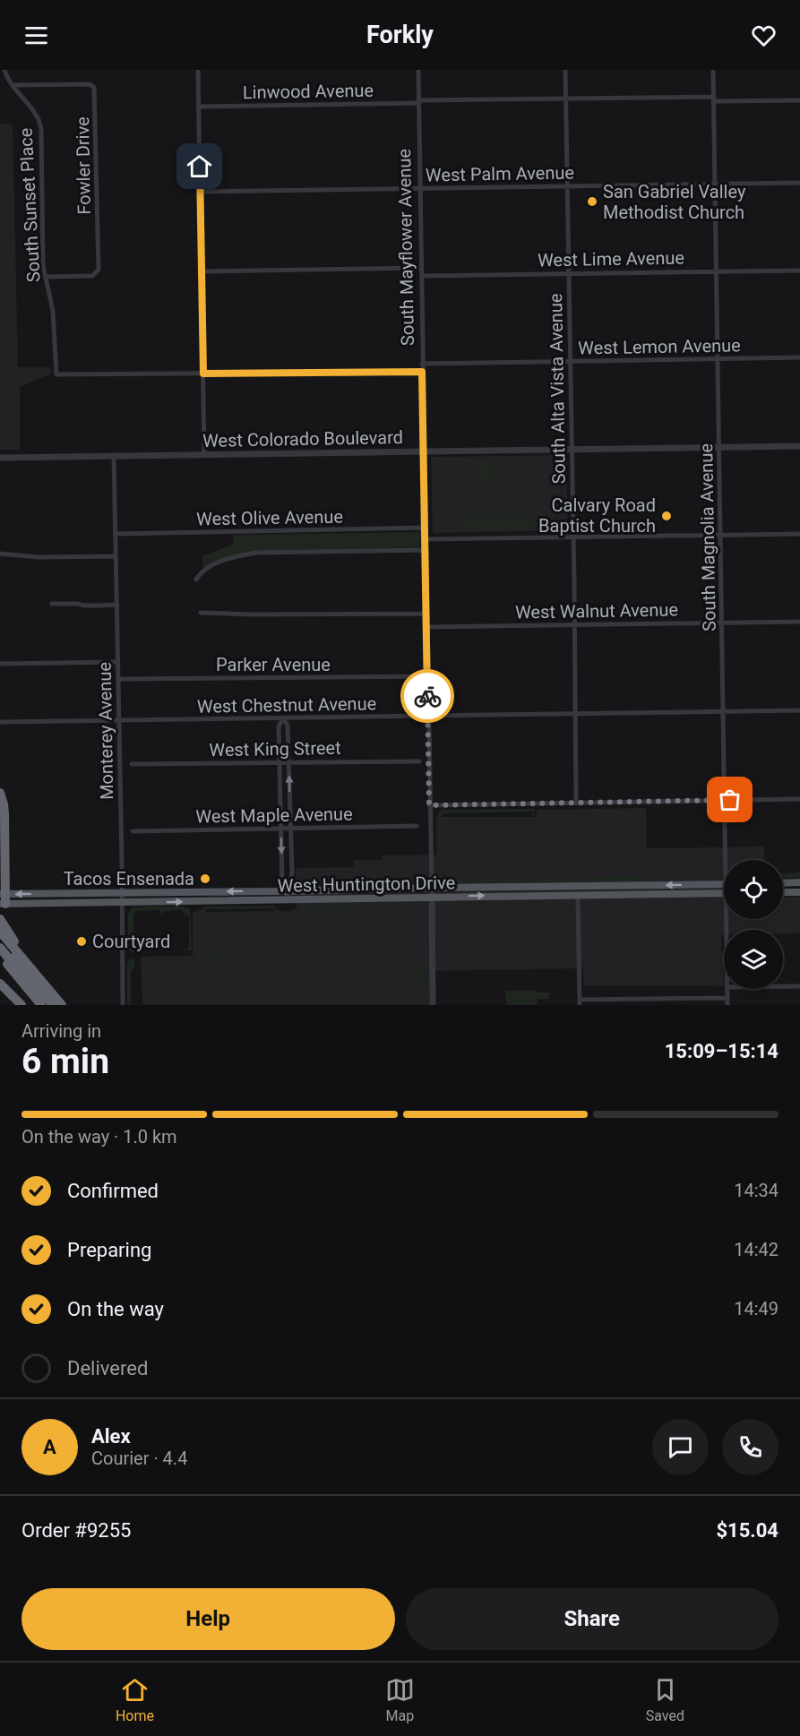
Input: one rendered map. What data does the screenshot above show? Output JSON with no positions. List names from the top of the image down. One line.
{"streets":{"main road":["West Huntington Drive"],"street":["Linwood Avenue","Fowler Drive","West Palm Avenue","South Sunset Place","South Mayflower Avenue","West Lime Avenue","West Lemon Avenue","South Alta Vista Avenue","West Colorado Boulevard","West Olive Avenue","South Magnolia Avenue","West Walnut Avenue","Parker Avenue","West Chestnut Avenue","Monterey Avenue","West King Street","West Maple Avenue"]},"crossings":[["Linwood Avenue","South Mayflower Avenue"],["Linwood Avenue","South Alta Vista Avenue"],["Linwood Avenue","South Magnolia Avenue"],["Fowler Drive","South Sunset Place"],["West Palm Avenue","South Mayflower Avenue"],["West Palm Avenue","South Alta Vista Avenue"],["West Palm Avenue","South Magnolia Avenue"],["South Mayflower Avenue","West Lime Avenue"],["South Mayflower Avenue","West Lemon Avenue"],["South Mayflower Avenue","West Colorado Boulevard"],["South Mayflower Avenue","West Olive Avenue"],["South Mayflower Avenue","West Walnut Avenue"],["South Mayflower Avenue","Parker Avenue"],["South Mayflower Avenue","West Chestnut Avenue"],["South Mayflower Avenue","West Huntington Drive"],["West Lime Avenue","South Alta Vista Avenue"],["West Lime Avenue","South Magnolia Avenue"],["West Lemon Avenue","South Alta Vista Avenue"],["West Lemon Avenue","South Magnolia Avenue"],["South Alta Vista Avenue","West Colorado Boulevard"],["South Alta Vista Avenue","West Walnut Avenue"],["South Alta Vista Avenue","West Chestnut Avenue"],["West Colorado Boulevard","South Magnolia Avenue"],["West Colorado Boulevard","Monterey Avenue"],["West Olive Avenue","Monterey Avenue"],["South Magnolia Avenue","West Walnut Avenue"],["South Magnolia Avenue","West Chestnut Avenue"],["Parker Avenue","Monterey Avenue"],["West Chestnut Avenue","Monterey Avenue"],["Monterey Avenue","West Huntington Drive"]],"places":["San Gabriel Valley Methodist Church","Calvary Road Baptist Church","Tacos Ensenada","Courtyard"],"page":{"header":"Forkly","heading":["6 min","Arriving in","15:09–15:14"],"panel":["Alex","Courier · 4.4","Order #9255","$15.04"],"bar":"On the way · 1.0 km","list":[["Confirmed","14:34"],["Preparing","14:42"],["On the way","14:49"],"Delivered"],"round":"A","buttons":["Help","Share"],"tabs":["Home","Map","Saved"]}}
